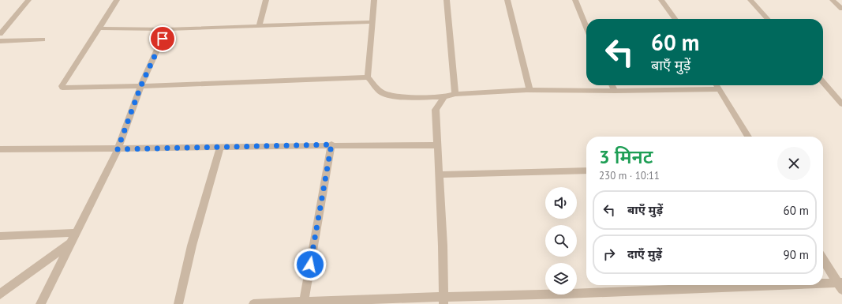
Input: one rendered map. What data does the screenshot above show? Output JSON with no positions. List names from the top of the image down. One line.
{"page":{"turn":["60 m","बाएँ मुड़ें"],"heading":["3 मिनट","230 m · 10:11"],"list":[{"name":"बाएँ मुड़ें","value":"60 m"},{"name":"दाएँ मुड़ें","value":"90 m"}]}}
